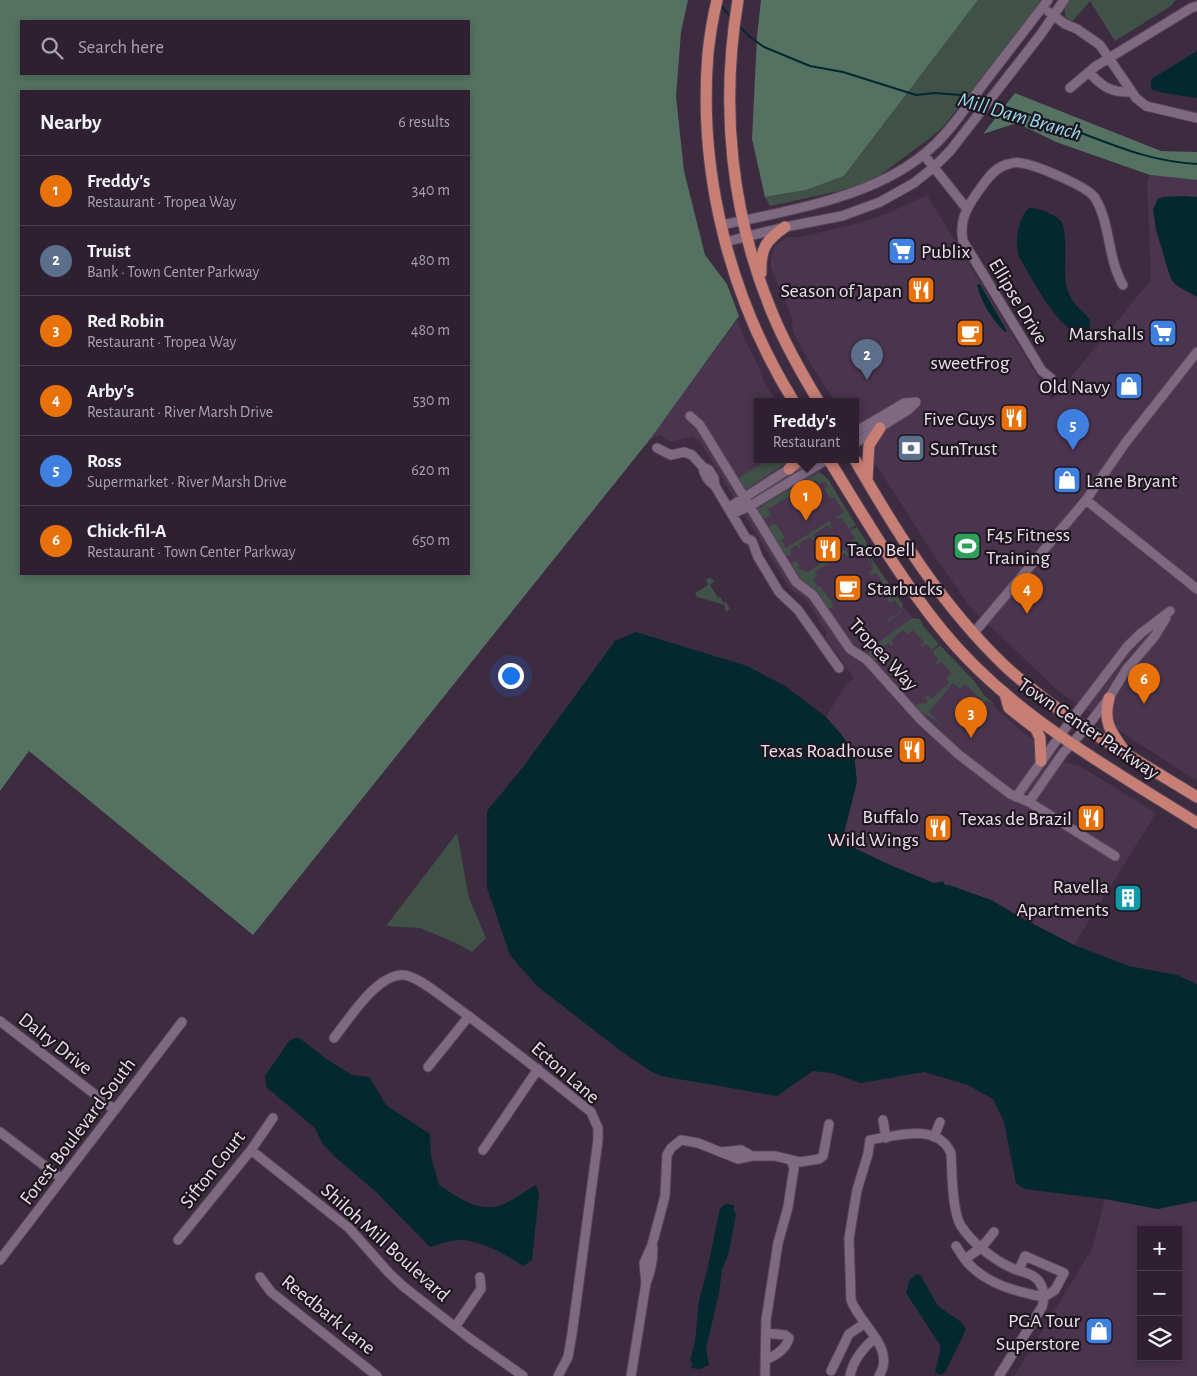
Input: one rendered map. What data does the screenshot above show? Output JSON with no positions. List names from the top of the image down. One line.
{"streets":{"main road":["Town Center Parkway"],"street":["Ellipse Drive","Tropea Way","Dalry Drive","Ecton Lane","Forest Boulevard South","Sifton Court","Shiloh Mill Boulevard","Reedbark Lane"]},"crossings":[["Dalry Drive","Forest Boulevard South"],["Sifton Court","Shiloh Mill Boulevard"]],"water":["Mill Dam Branch"],"places":{"supermarket":["Publix","Marshalls"],"restaurant":["Season of Japan","Five Guys","Taco Bell","Texas Roadhouse","Texas de Brazil","Buffalo Wild Wings"],"cafe":["sweetFrog","Starbucks"],"shop":["Old Navy","Lane Bryant","PGA Tour Superstore"],"bank":["SunTrust"],"sports":["F45 Fitness Training"],"building":["Ravella Apartments"]},"page":{"search":"Search here","heading":["Nearby","6 results"],"list":[{"mark":"1","name":"Freddy's","note":"Restaurant · Tropea Way","value":"340 m"},{"mark":"2","name":"Truist","note":"Bank · Town Center Parkway","value":"480 m"},{"mark":"3","name":"Red Robin","note":"Restaurant · Tropea Way","value":"480 m"},{"mark":"4","name":"Arby's","note":"Restaurant · River Marsh Drive","value":"530 m"},{"mark":"5","name":"Ross","note":"Supermarket · River Marsh Drive","value":"620 m"},{"mark":"6","name":"Chick-fil-A","note":"Restaurant · Town Center Parkway","value":"650 m"}],"pins":["2","5","1","4","6","3"],"popup":["Freddy's","Restaurant"],"map_buttons":["+","−"]}}
